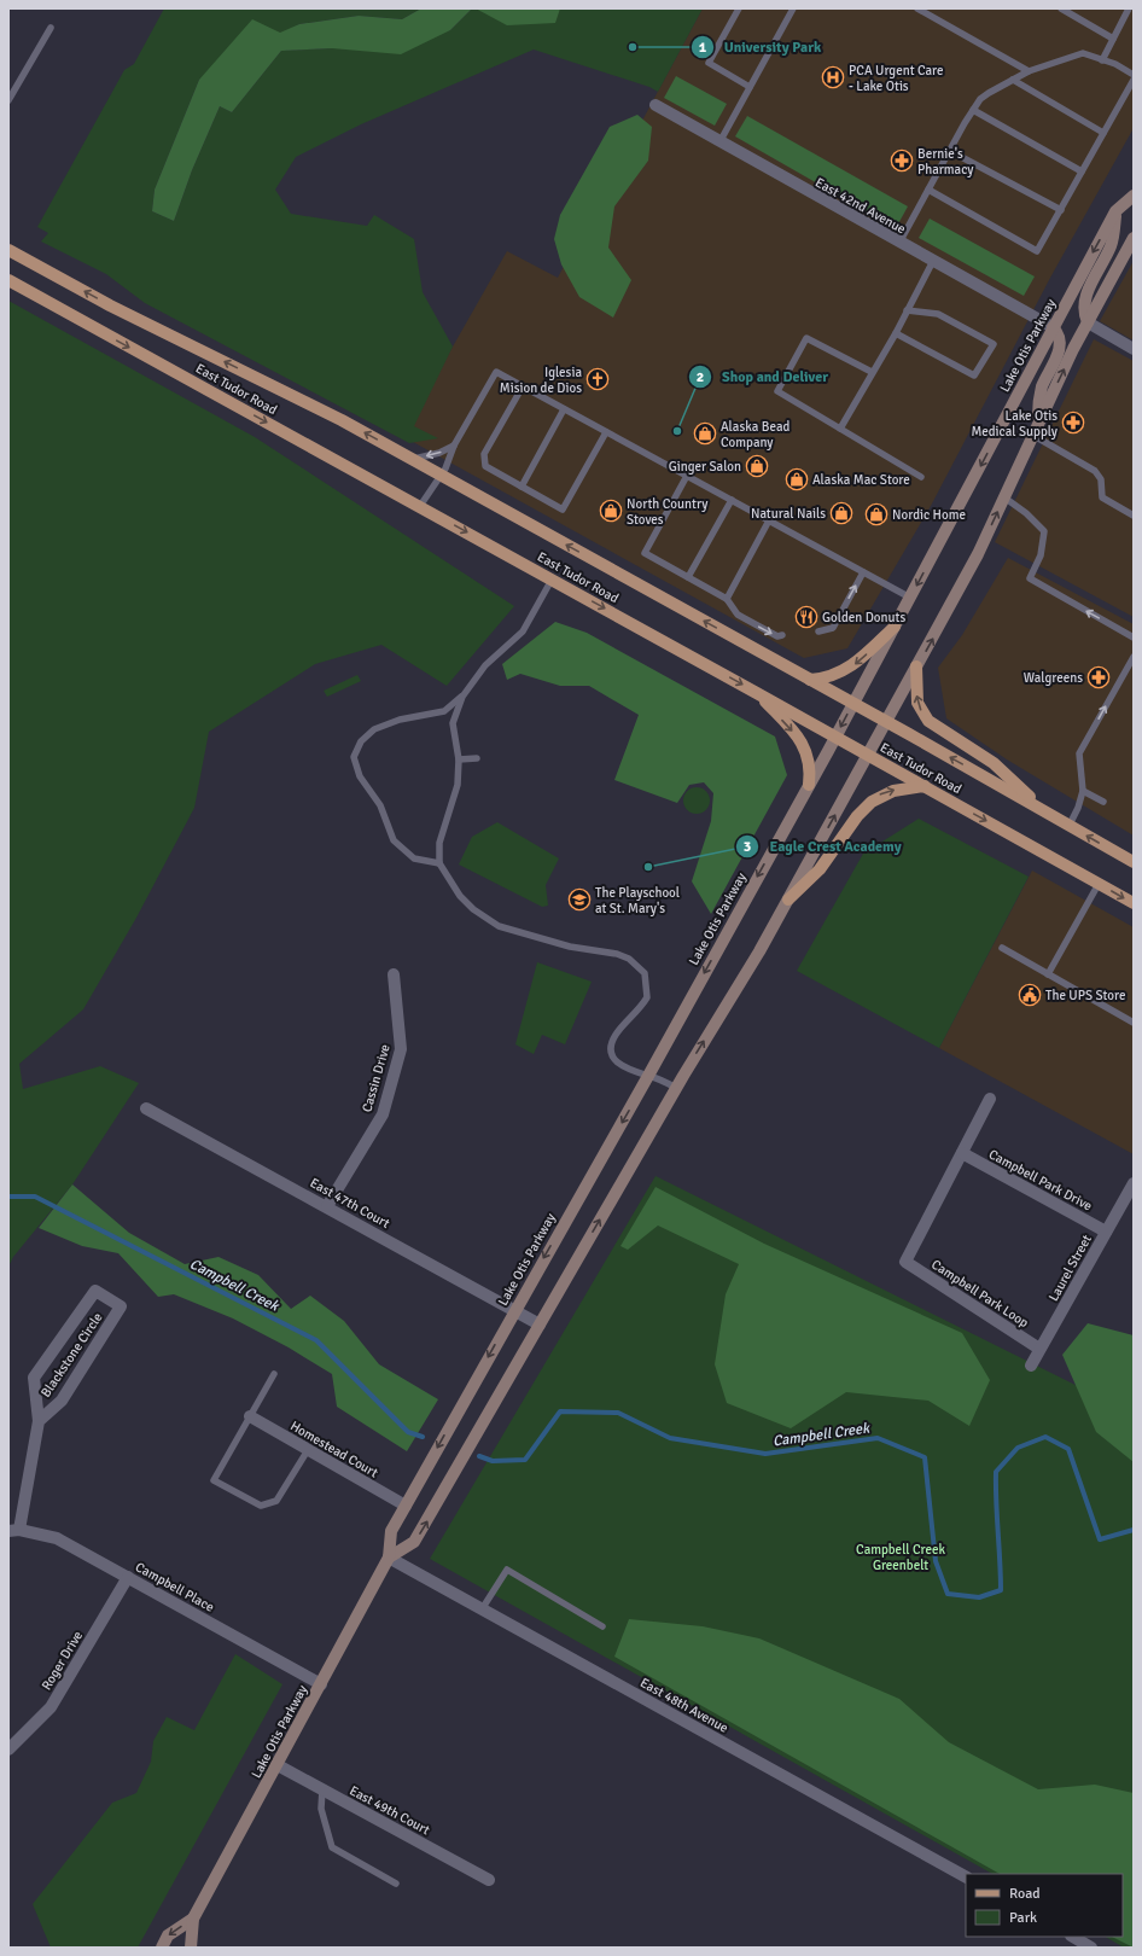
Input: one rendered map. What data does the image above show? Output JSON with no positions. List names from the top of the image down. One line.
{"streets":{"main road":["Lake Otis Parkway","East Tudor Road"],"street":["East 42nd Avenue","Cassin Drive","Campbell Park Drive","East 47th Court","Laurel Street","Campbell Park Loop","Blackstone Circle","Homestead Court","Campbell Place","Roger Drive","East 48th Avenue","East 49th Court"]},"crossings":[["East 42nd Avenue","Lake Otis Parkway"],["Lake Otis Parkway","East Tudor Road"],["Lake Otis Parkway","East 47th Court"],["Lake Otis Parkway","Homestead Court"],["Lake Otis Parkway","Campbell Place"],["Lake Otis Parkway","East 48th Avenue"],["Lake Otis Parkway","East 49th Court"],["Cassin Drive","East 47th Court"],["Campbell Park Drive","Laurel Street"],["Campbell Park Drive","Campbell Park Loop"],["Laurel Street","Campbell Park Loop"],["Blackstone Circle","Campbell Place"],["Campbell Place","Roger Drive"]],"water":["Campbell Creek"],"parks":["Campbell Creek Greenbelt"],"places":{"other":["University Park","Shop and Deliver","Eagle Crest Academy"],"hospital":["PCA Urgent Care - Lake Otis"],"pharmacy":["Bernie's Pharmacy","Lake Otis Medical Supply","Walgreens"],"church":["Iglesia Mision de Dios"],"shop":["Alaska Bead Company","Ginger Salon","Alaska Mac Store","North Country Stoves","Natural Nails","Nordic Home"],"restaurant":["Golden Donuts"],"school or university":["The Playschool at St. Mary's"],"public building":["The UPS Store"]},"legend":["Road","Park"]}
